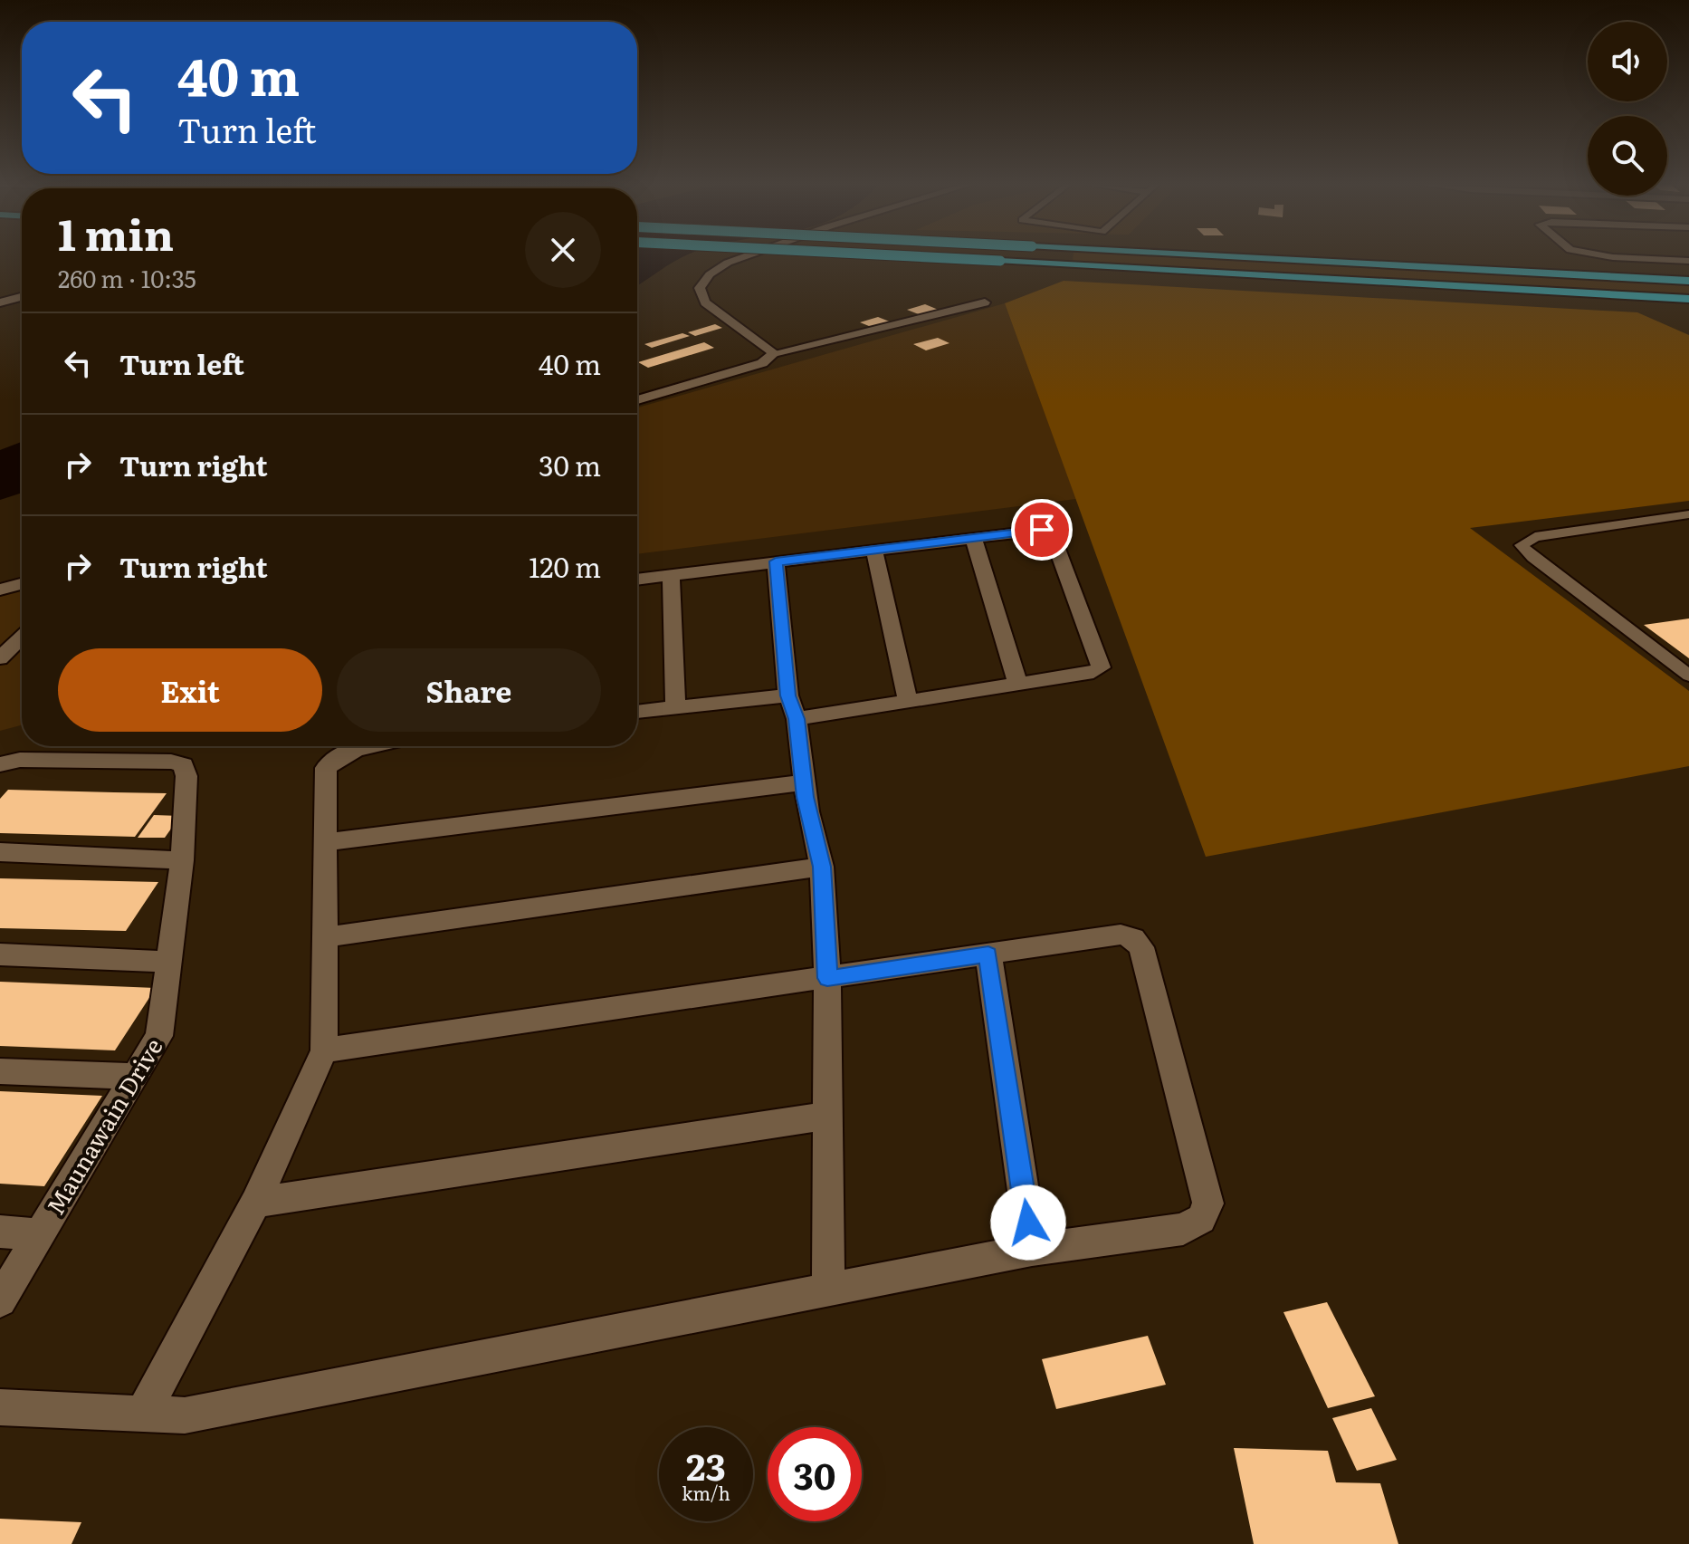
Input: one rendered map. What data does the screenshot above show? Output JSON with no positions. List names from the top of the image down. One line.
{"streets":{"street":["Maunawain Drive"]},"page":{"turn":["40 m","Turn left"],"heading":["1 min","260 m · 10:35"],"list":[{"name":"Turn left","value":"40 m"},{"name":"Turn right","value":"30 m"},{"name":"Turn right","value":"120 m"}],"buttons":["Exit","Share"],"speed":"23 km/h","limit":"30"}}
